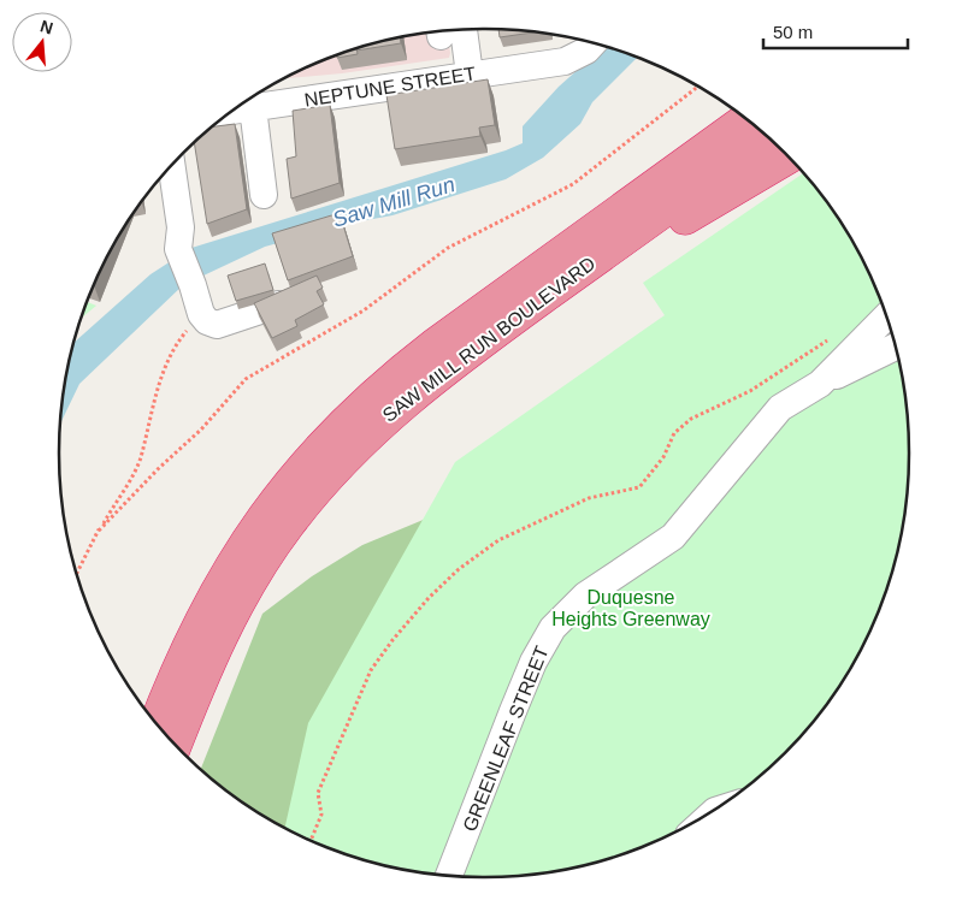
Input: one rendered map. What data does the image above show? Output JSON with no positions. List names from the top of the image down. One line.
{"streets":{"highway":["SAW MILL RUN BOULEVARD"],"street":["NEPTUNE STREET","GREENLEAF STREET"]},"water":["Saw Mill Run"],"parks":["Duquesne Heights Greenway"],"scale_bar":"50 m","north":"top"}
